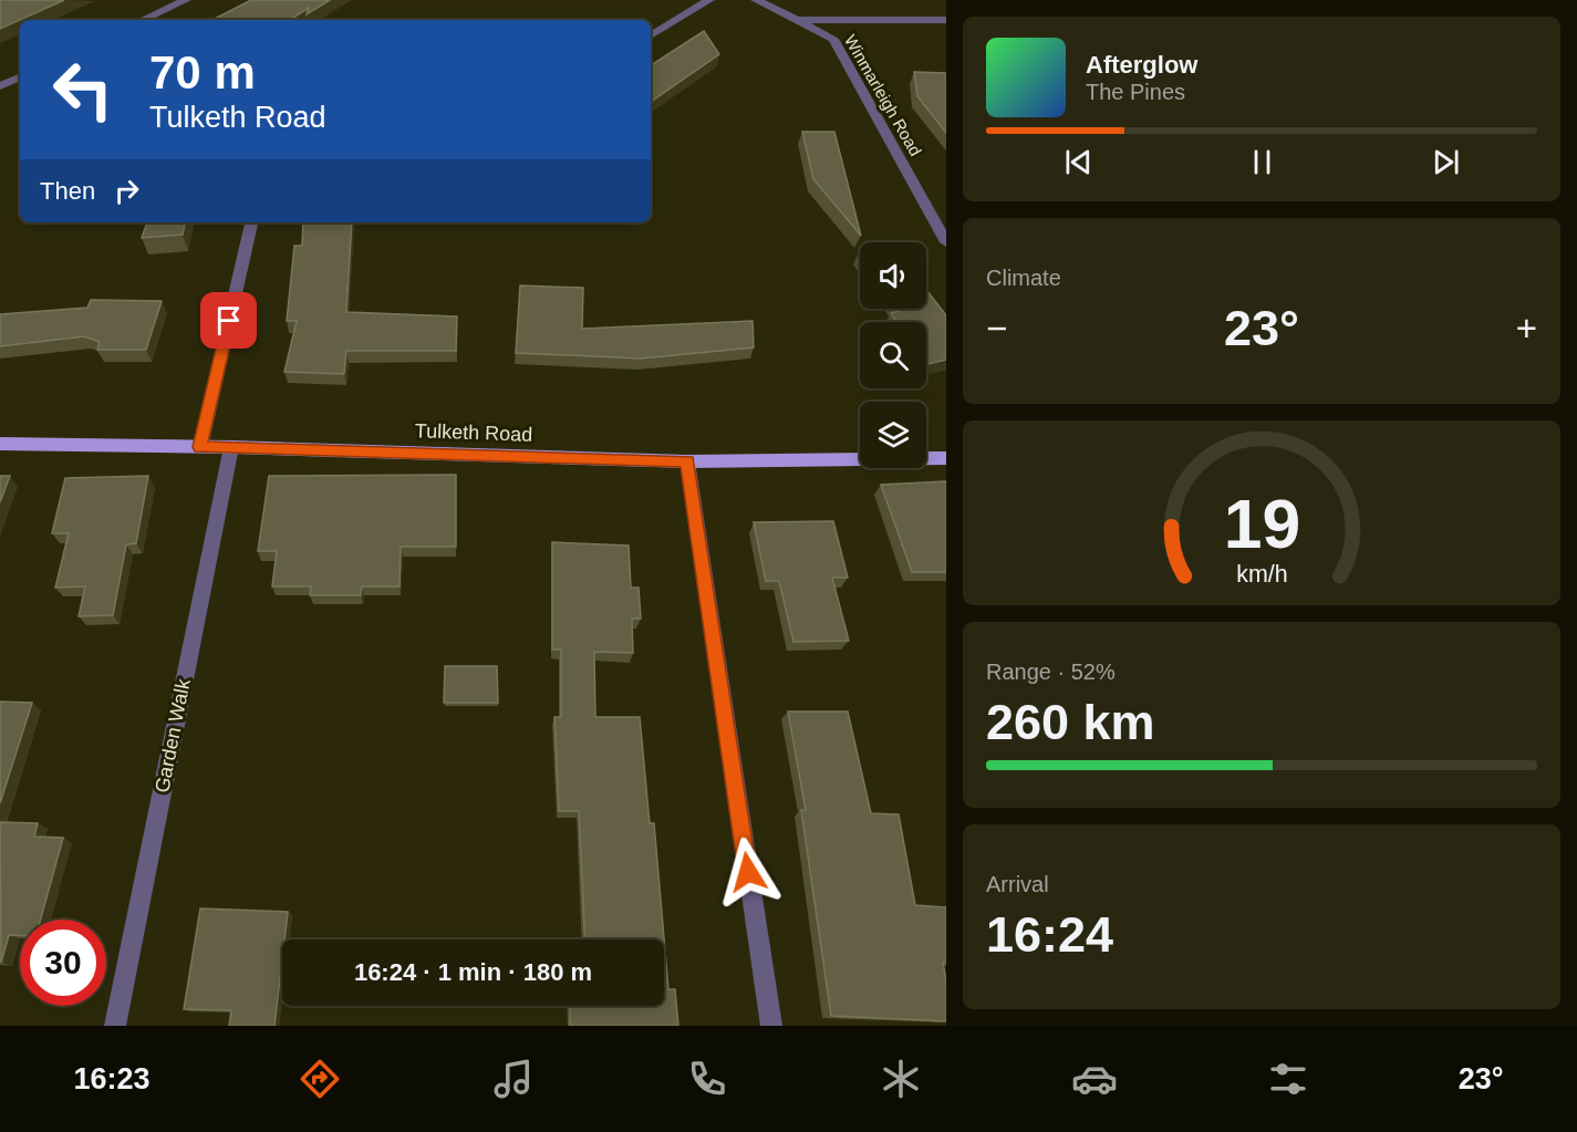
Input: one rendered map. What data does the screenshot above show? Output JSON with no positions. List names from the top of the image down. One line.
{"streets":{"main road":["Tulketh Road"],"street":["Winmarleigh Road","Garden Walk"]},"crossings":[["Tulketh Road","Garden Walk"]],"page":{"turn":["70 m","Tulketh Road"],"song":["Afterglow","The Pines"],"then":"Then","tile":["Climate",["Range · 52%","260 km"],["Arrival","16:24"]],"heat":["−","23°","+"],"limit":"30","trip":"16:24 · 1 min · 180 m","tabs":["16:23","23°"],"gauge":["19","km/h"]}}
